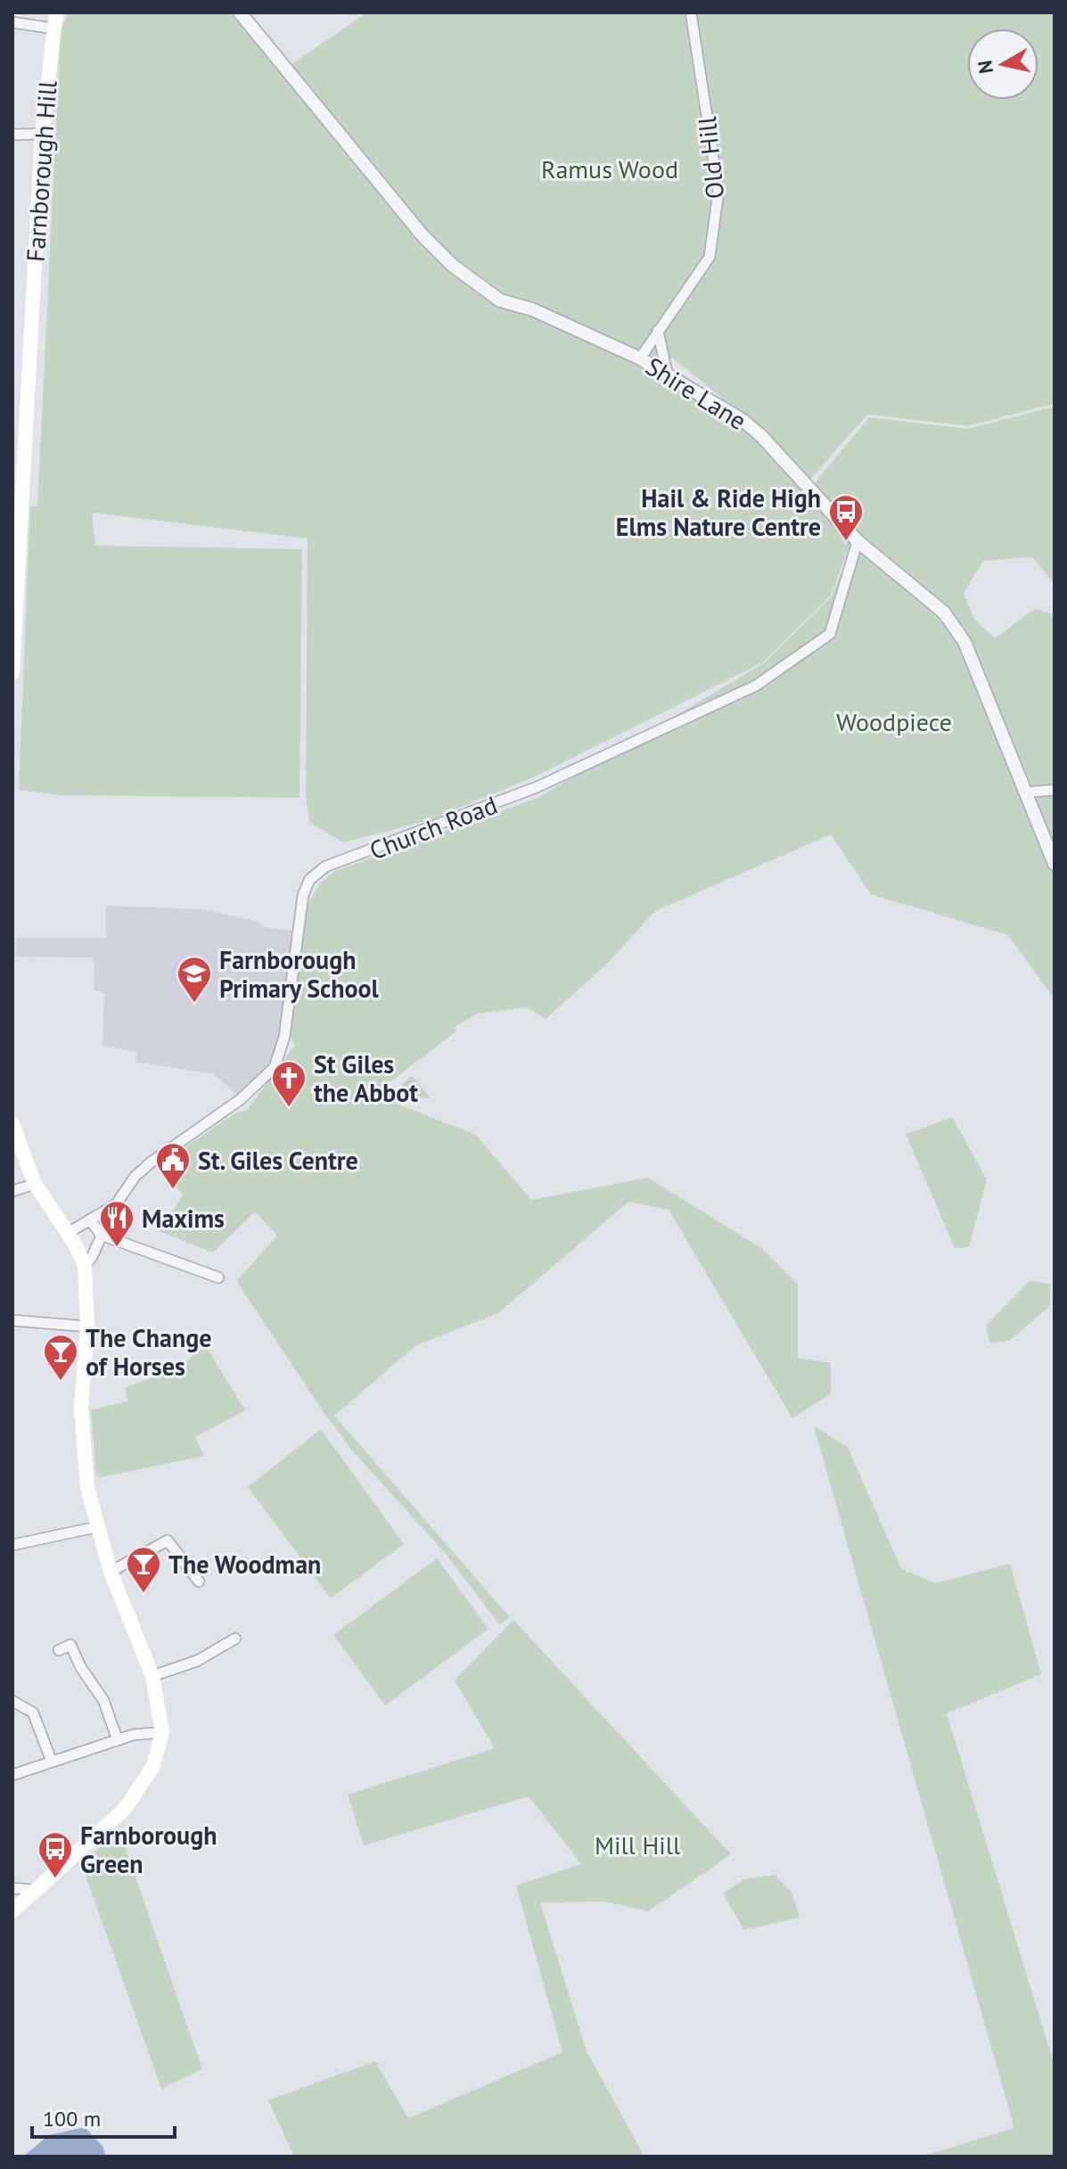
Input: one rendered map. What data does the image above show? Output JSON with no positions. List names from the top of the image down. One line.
{"streets":{"main road":["Farnborough Hill"],"street":["Old Hill","Shire Lane","Church Road"]},"crossings":[["Old Hill","Shire Lane"],["Shire Lane","Church Road"]],"parks":["Ramus Wood","Woodpiece","Mill Hill"],"places":{"bus stop":["Hail & Ride High Elms Nature Centre","Farnborough Green"],"school or university":["Farnborough Primary School"],"church":["St Giles the Abbot"],"public building":["St. Giles Centre"],"restaurant":["Maxims"],"bar":["The Change of Horses","The Woodman"]},"scale_bar":"100 m","north":"left"}
